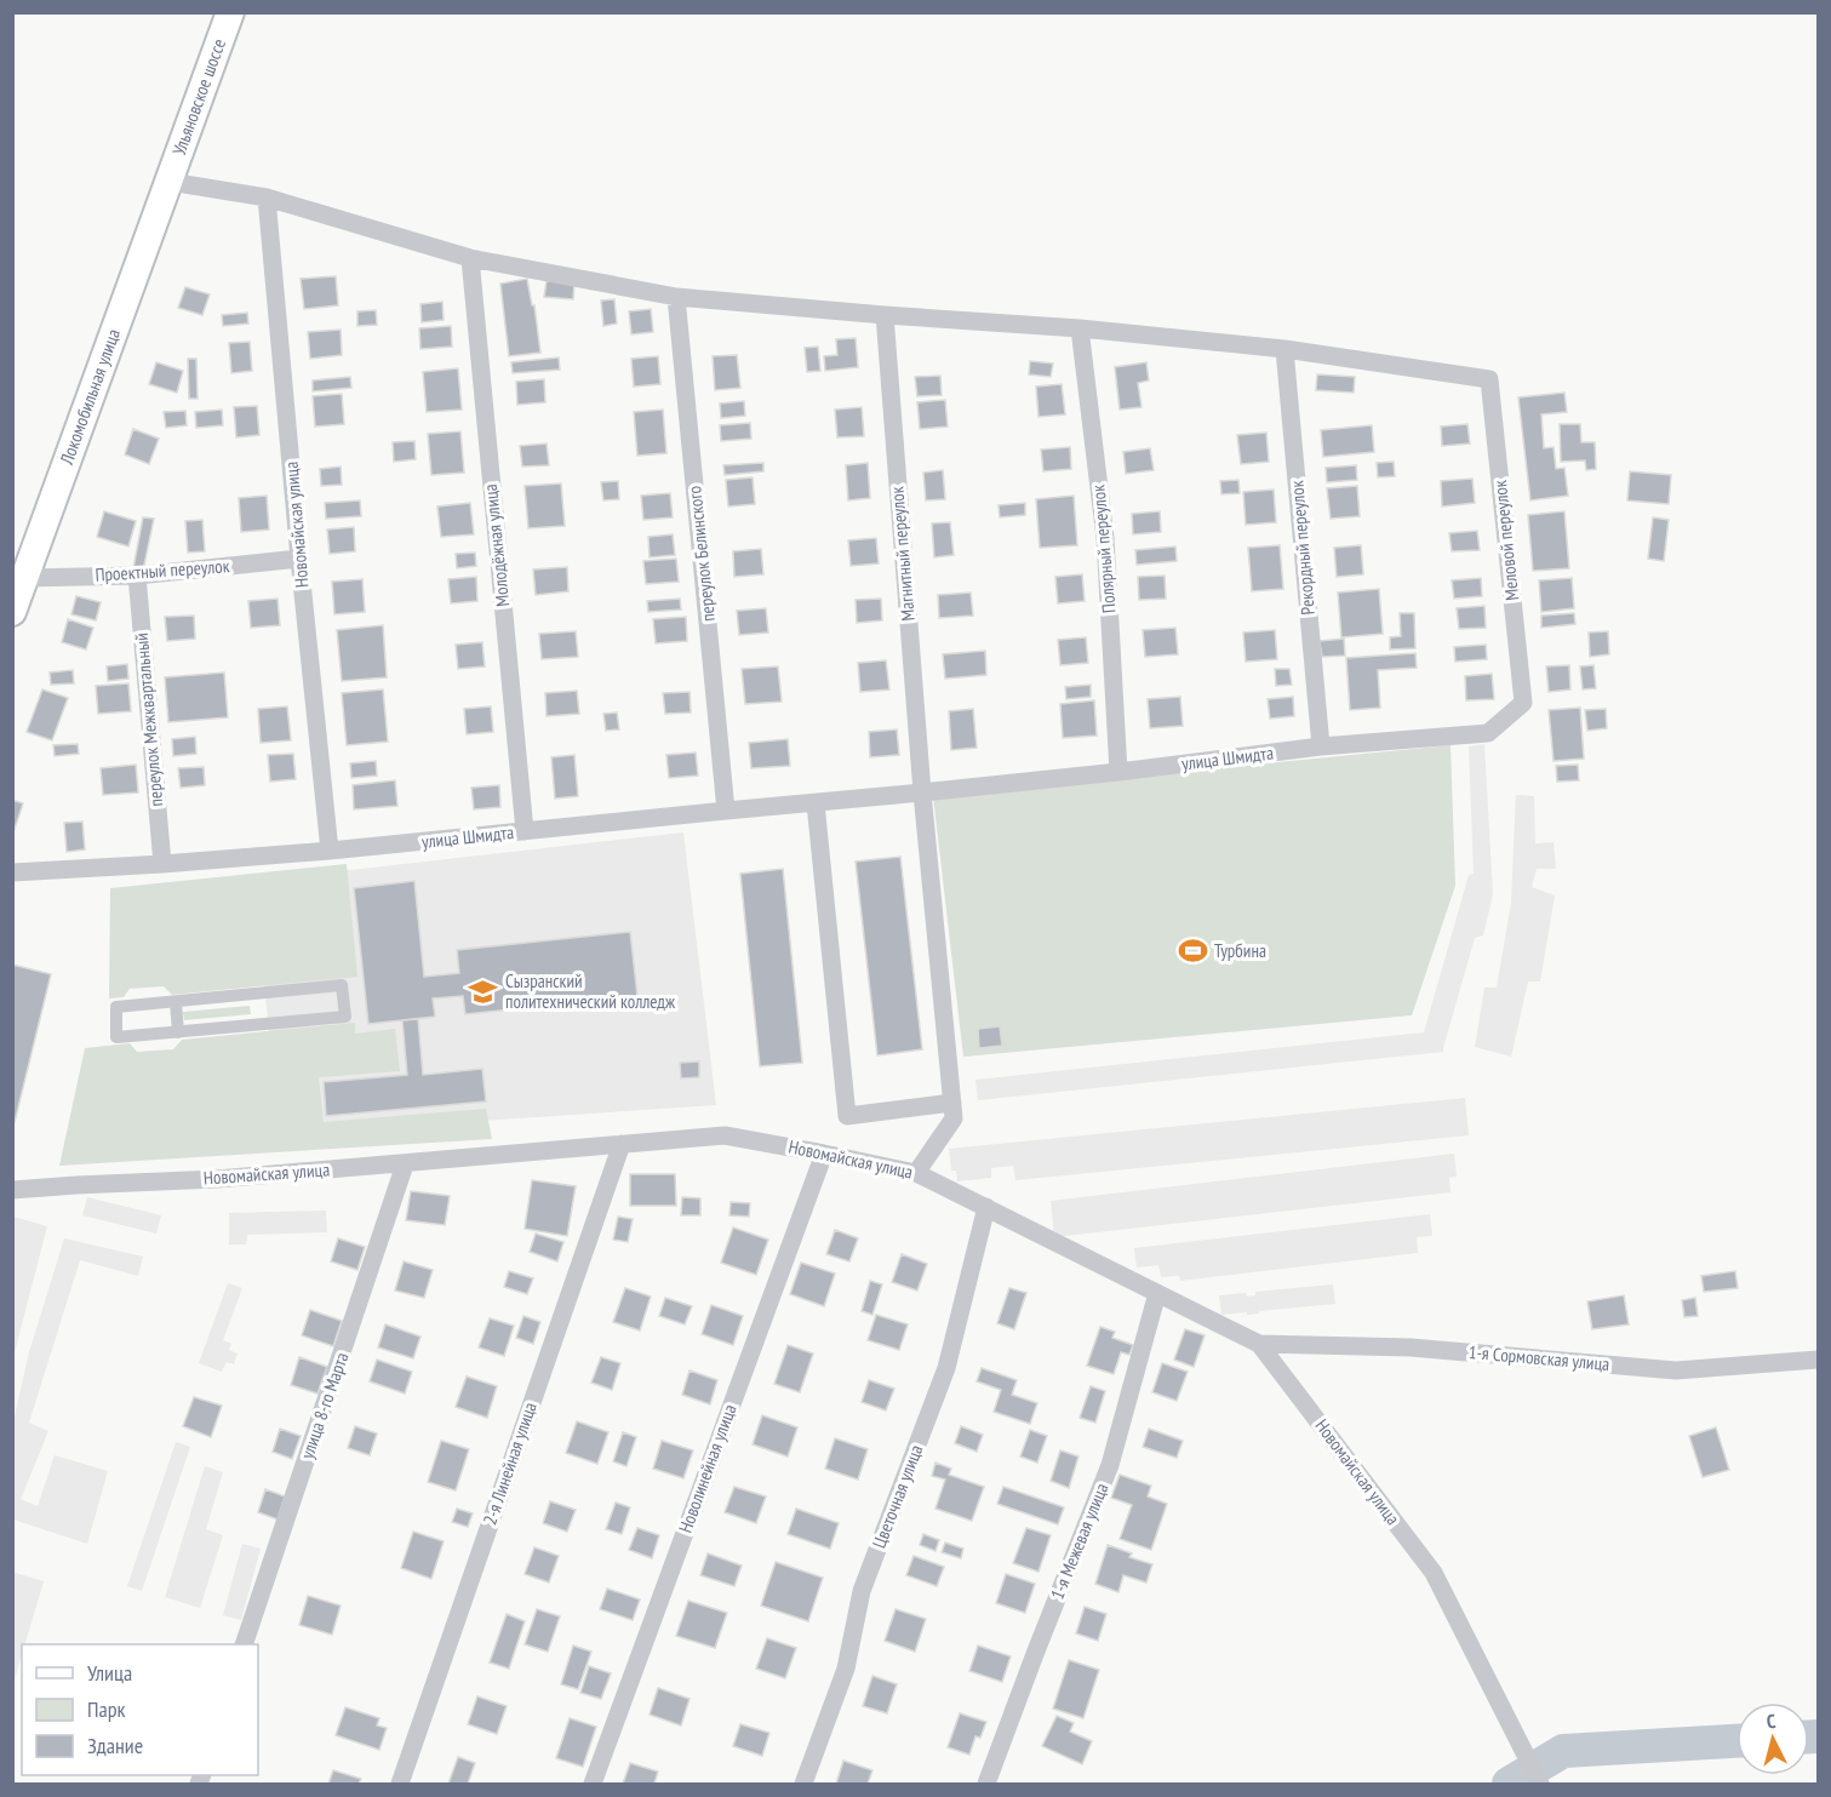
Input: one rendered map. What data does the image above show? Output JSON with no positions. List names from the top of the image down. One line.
{"streets":{"main road":["Ульяновское шоссе","Локомобильная улица"],"street":["Новомайская улица","Меловой переулок","Молодёжная улица","Рекордный переулок","Полярный переулок","переулок Белинского","Магнитный переулок","Проектный переулок","переулок Межквартальный","улица Шмидта","1-я Сормовская улица","улица 8-го Марта","2-я Линейная улица","Новолинейная улица","Цветочная улица","1-я Межевая улица"]},"crossings":[["Ульяновское шоссе","Локомобильная улица"],["Локомобильная улица","Проектный переулок"],["Новомайская улица","Проектный переулок"],["Новомайская улица","улица Шмидта"],["Новомайская улица","1-я Сормовская улица"],["Новомайская улица","улица 8-го Марта"],["Новомайская улица","2-я Линейная улица"],["Новомайская улица","Новолинейная улица"],["Новомайская улица","Цветочная улица"],["Новомайская улица","1-я Межевая улица"],["Меловой переулок","Рекордный переулок"],["Меловой переулок","улица Шмидта"],["Молодёжная улица","улица Шмидта"],["Рекордный переулок","улица Шмидта"],["Полярный переулок","улица Шмидта"],["переулок Белинского","улица Шмидта"],["Магнитный переулок","улица Шмидта"],["Проектный переулок","переулок Межквартальный"],["переулок Межквартальный","улица Шмидта"]],"places":{"sports":["Турбина"],"school or university":["Сызранский политехнический колледж"]},"legend":["Улица","Парк","Здание"],"north":"top"}
